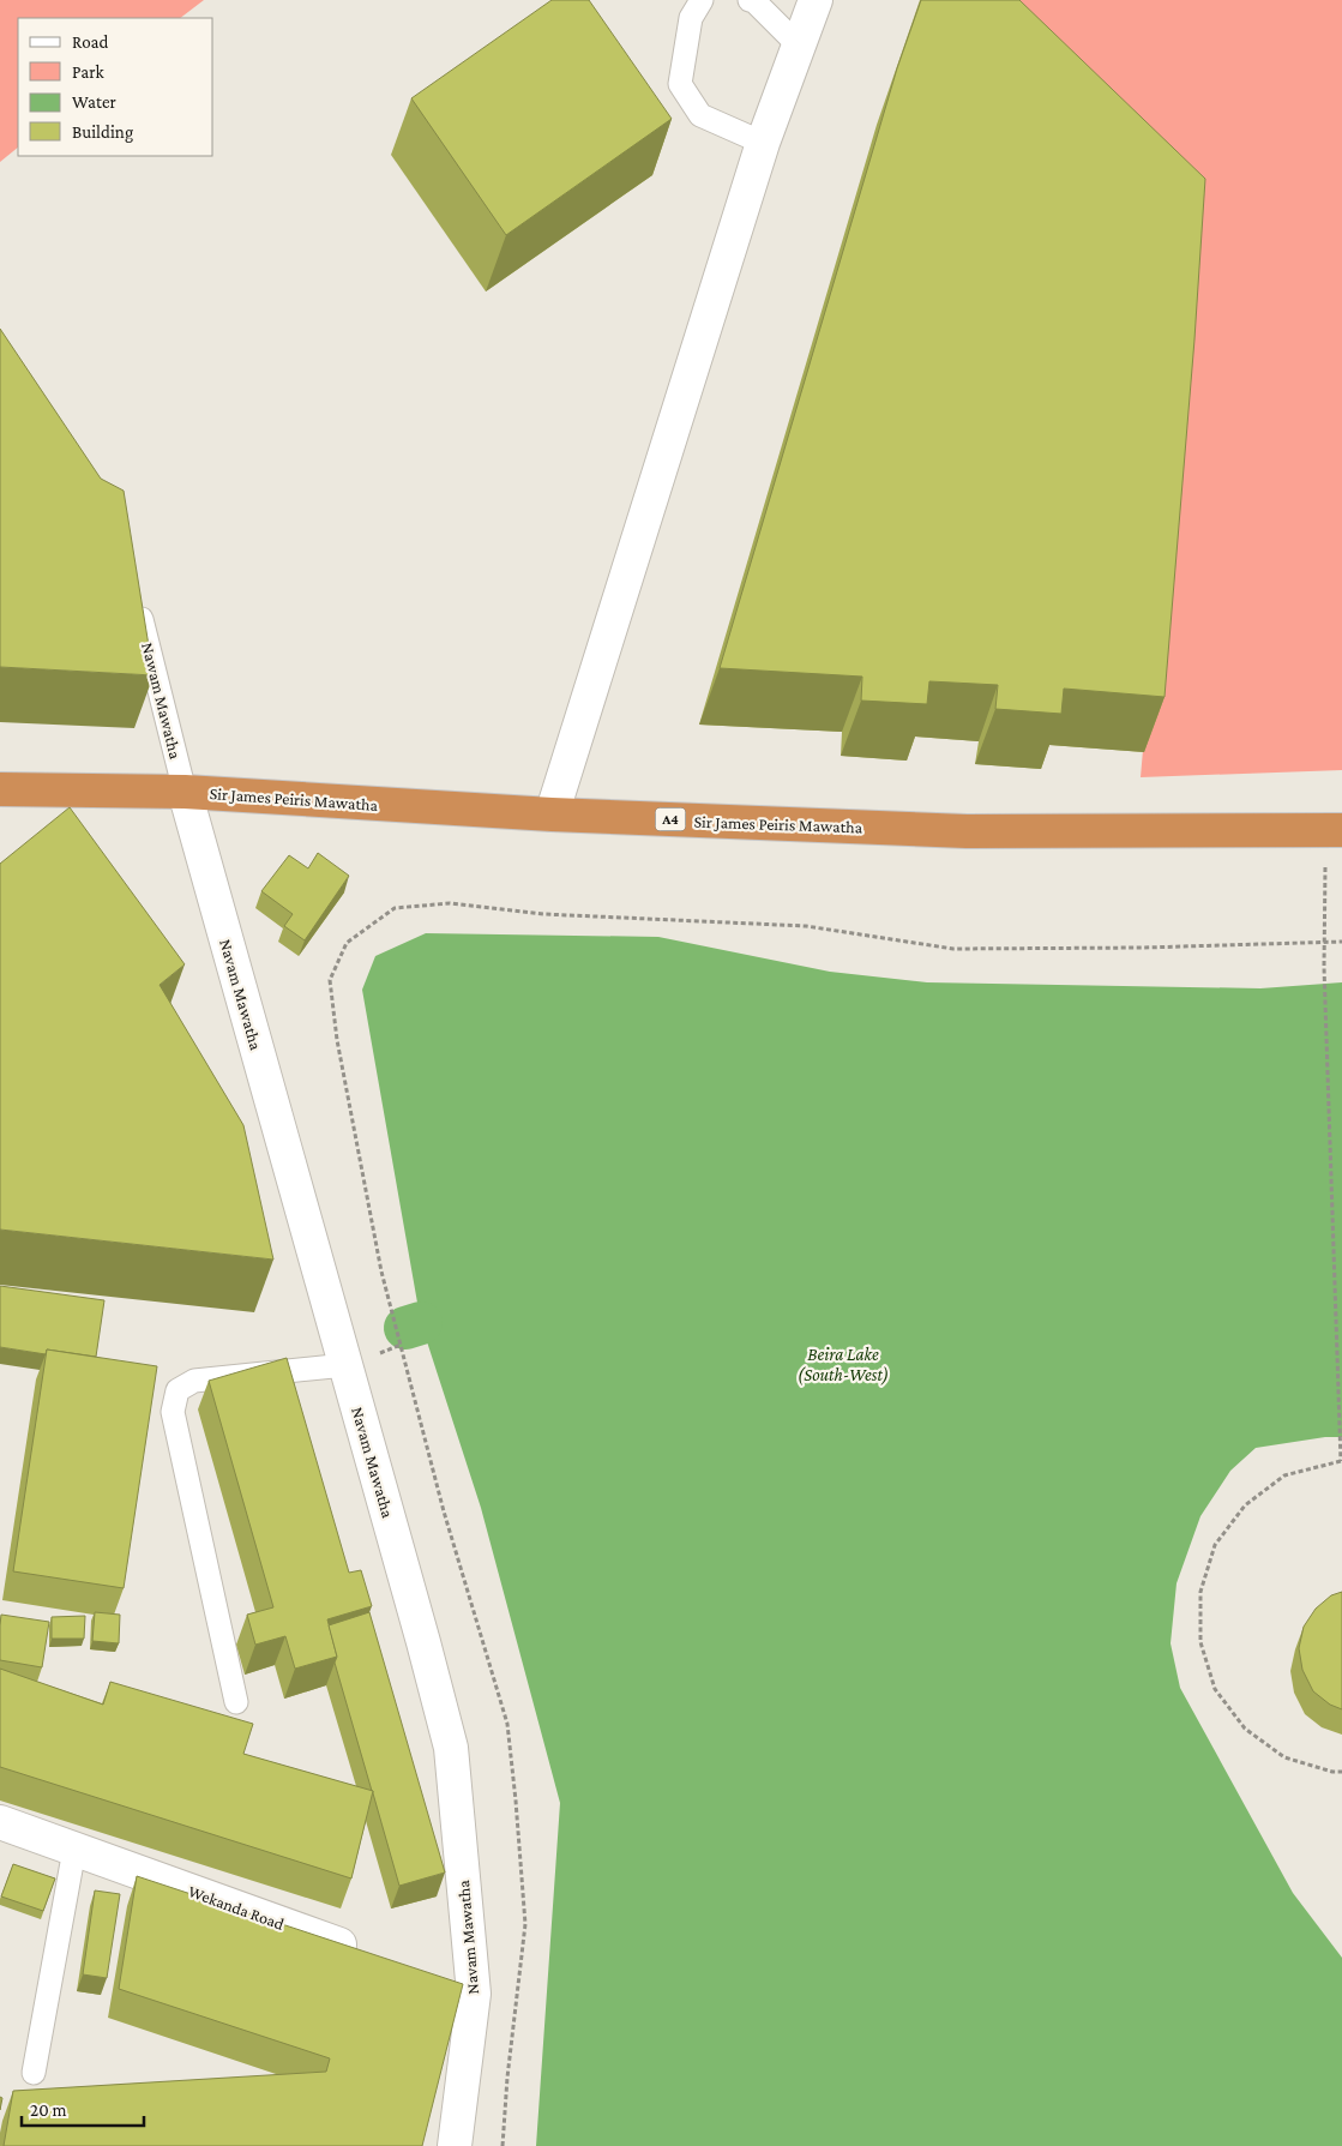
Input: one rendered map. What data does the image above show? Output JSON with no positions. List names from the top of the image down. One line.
{"streets":{"highway":["Sir James Peiris Mawatha","A4"],"street":["Navam Mawatha","Wekanda Road"],"lane":["Nawam Mawatha"]},"crossings":[["Nawam Mawatha","Sir James Peiris Mawatha"],["Nawam Mawatha","Navam Mawatha"],["Sir James Peiris Mawatha","Navam Mawatha"]],"water":["Beira Lake (South-West)"],"legend":["Road","Park","Water","Building"],"scale_bar":"20 m"}
